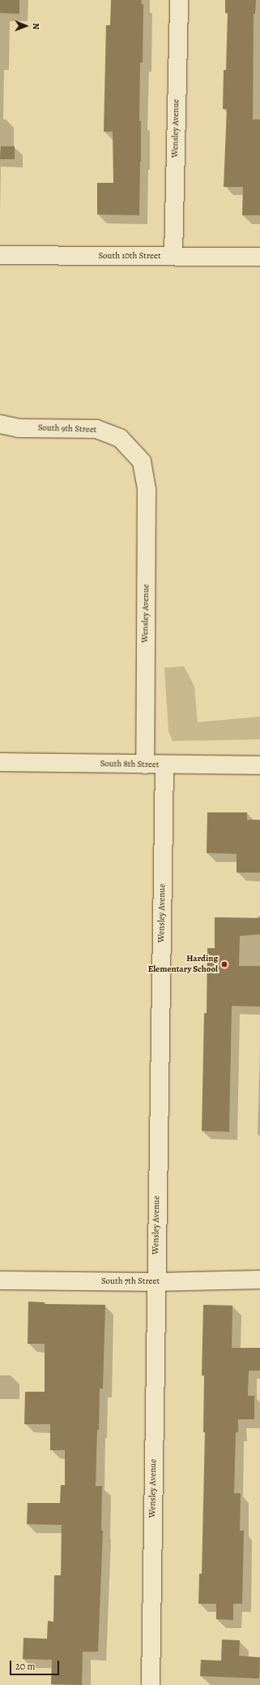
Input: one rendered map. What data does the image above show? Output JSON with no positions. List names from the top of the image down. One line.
{"streets":{"street":["Wensley Avenue","South 10th Street","South 9th Street","South 8th Street","South 7th Street"]},"crossings":[["Wensley Avenue","South 10th Street"],["Wensley Avenue","South 9th Street"],["Wensley Avenue","South 8th Street"],["Wensley Avenue","South 7th Street"]],"places":["Harding Elementary School"],"scale_bar":"20 m","north":"right"}
